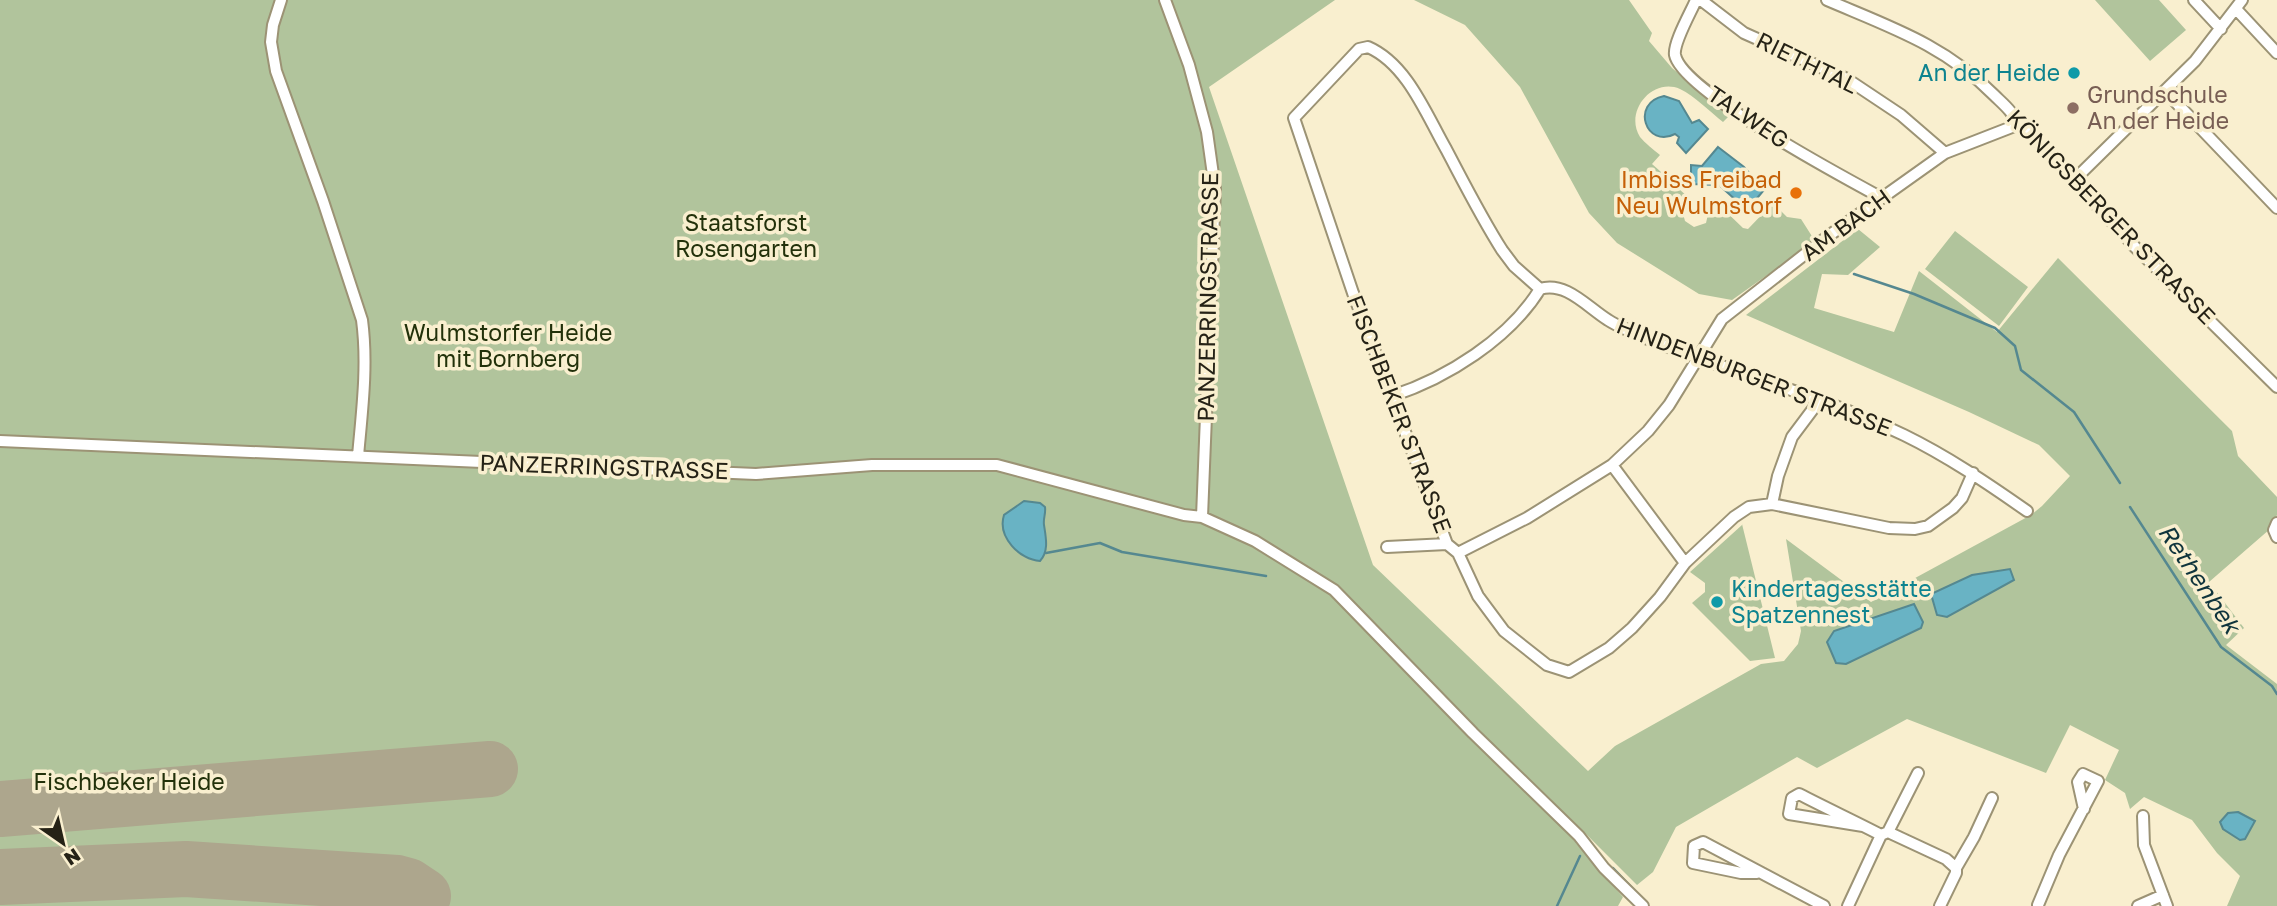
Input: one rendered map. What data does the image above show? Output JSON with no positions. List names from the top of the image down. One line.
{"streets":{"street":["RIETHTAL","TALWEG","KÖNIGSBERGER STRASSE","AM BACH","PANZERRINGSTRASSE","HINDENBURGER STRASSE","FISCHBEKER STRASSE"]},"crossings":[["RIETHTAL","AM BACH"],["TALWEG","AM BACH"],["KÖNIGSBERGER STRASSE","AM BACH"],["AM BACH","HINDENBURGER STRASSE"],["AM BACH","FISCHBEKER STRASSE"],["HINDENBURGER STRASSE","FISCHBEKER STRASSE"]],"water":["Rethenbek"],"parks":["Staatsforst Rosengarten","Wulmstorfer Heide mit Bornberg","Fischbeker Heide"],"places":["An der Heide","Grundschule An der Heide","Imbiss Freibad Neu Wulmstorf","Kindertagesstätte Spatzennest"],"north":"bottom right"}
